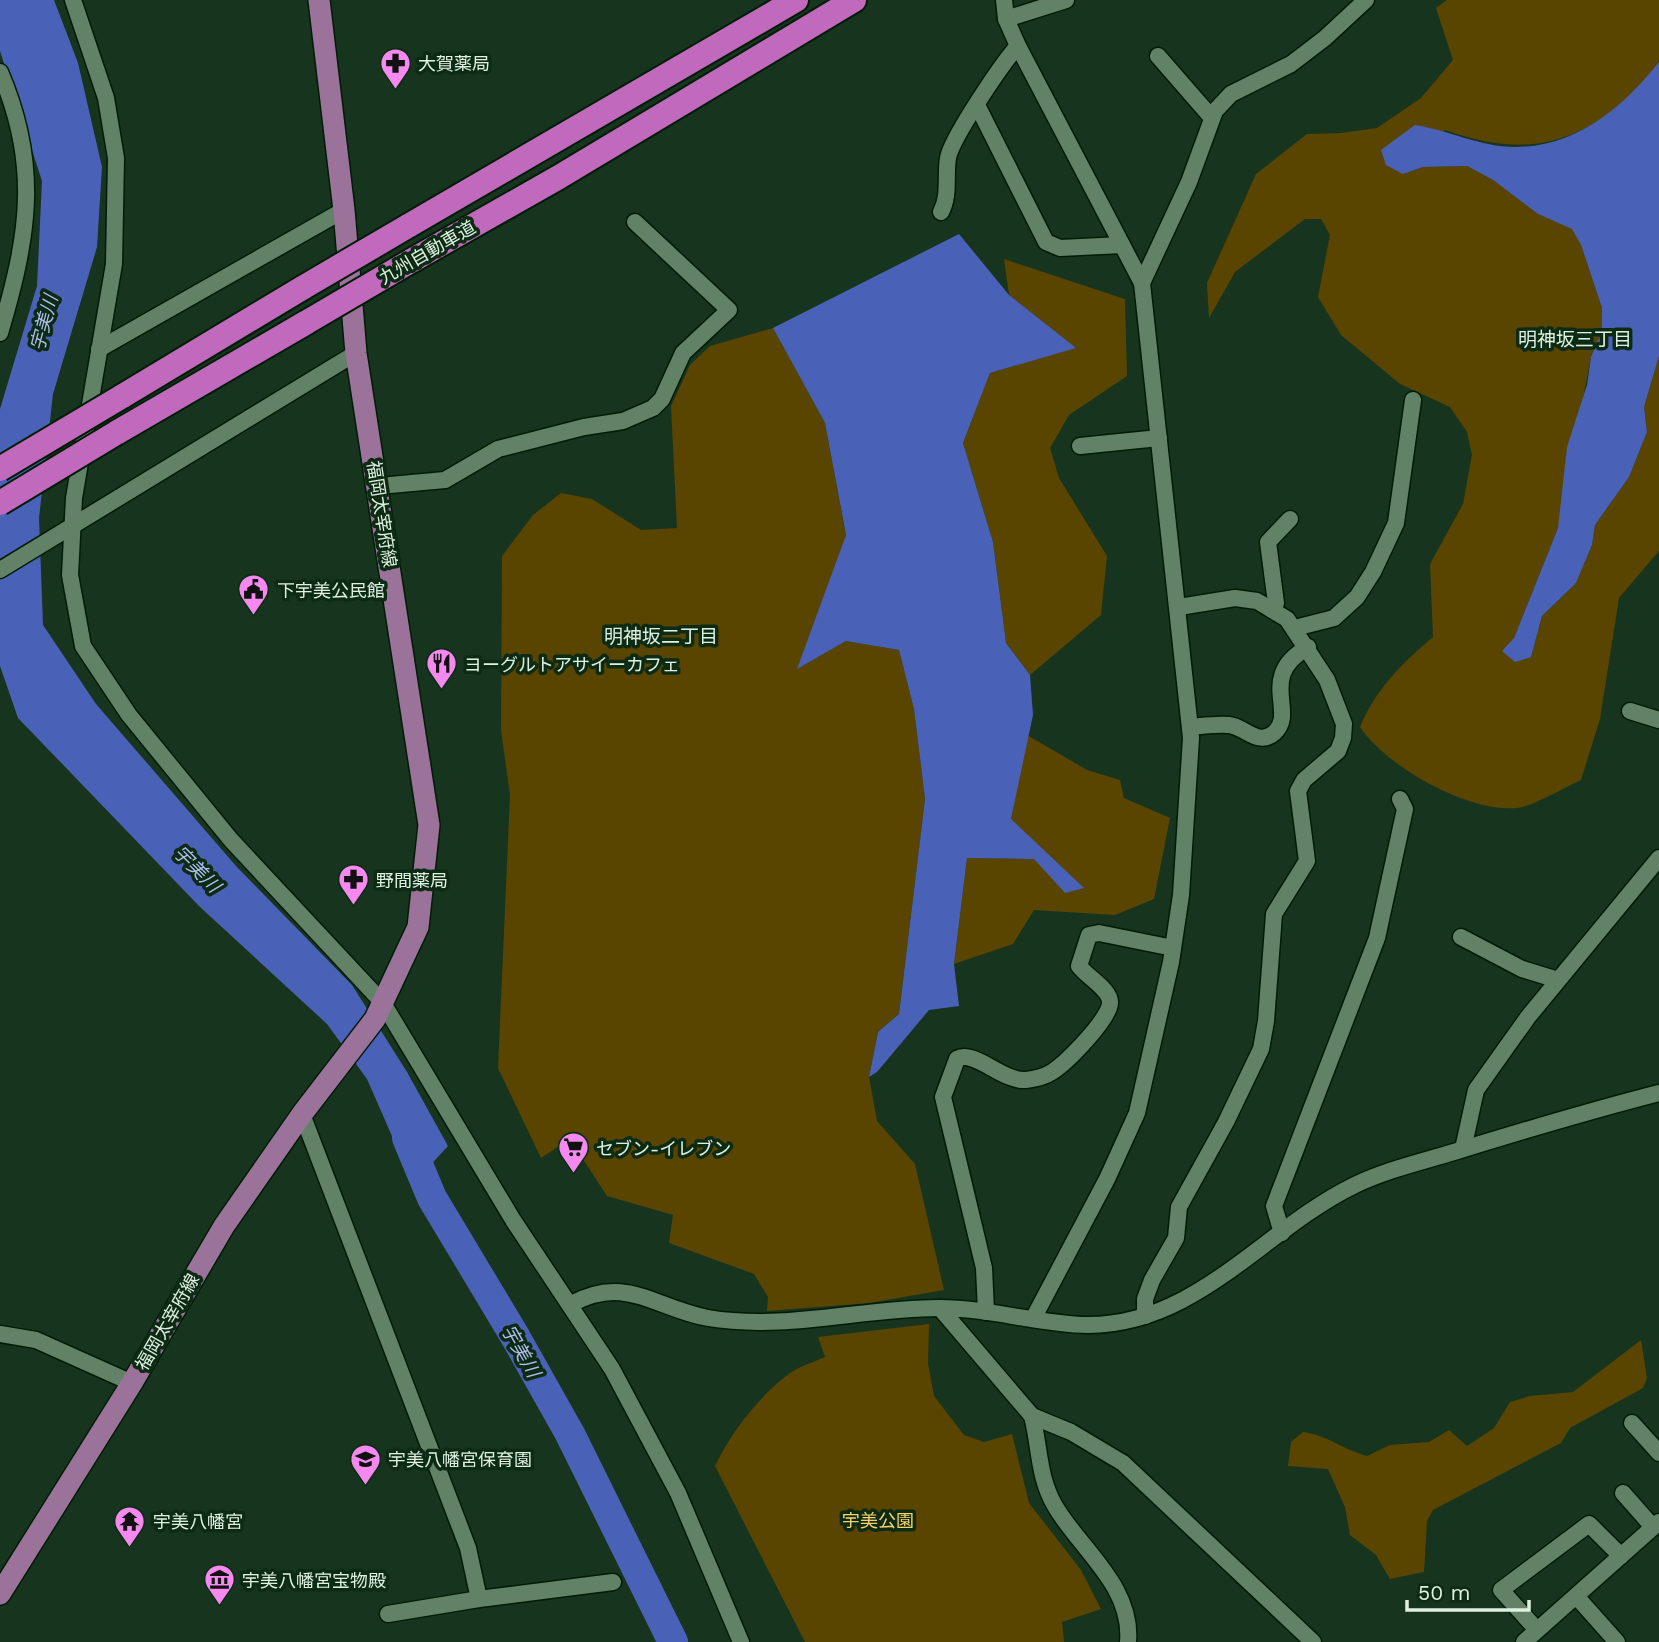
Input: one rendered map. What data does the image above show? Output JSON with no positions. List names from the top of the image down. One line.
{"streets":{"highway":["九州自動車道"],"main road":["福岡太宰府線"]},"districts":["明神坂三丁目","明神坂二丁目"],"water":["宇美川"],"parks":["宇美公園"],"places":{"pharmacy":["大賀薬局","野間薬局"],"public building":["下宇美公民館"],"restaurant":["ヨーグルトアサイーカフェ"],"supermarket":["セブン-イレブン"],"school or university":["宇美八幡宮保育園"],"temple":["宇美八幡宮"],"museum":["宇美八幡宮宝物殿"]},"scale_bar":"50 m"}
